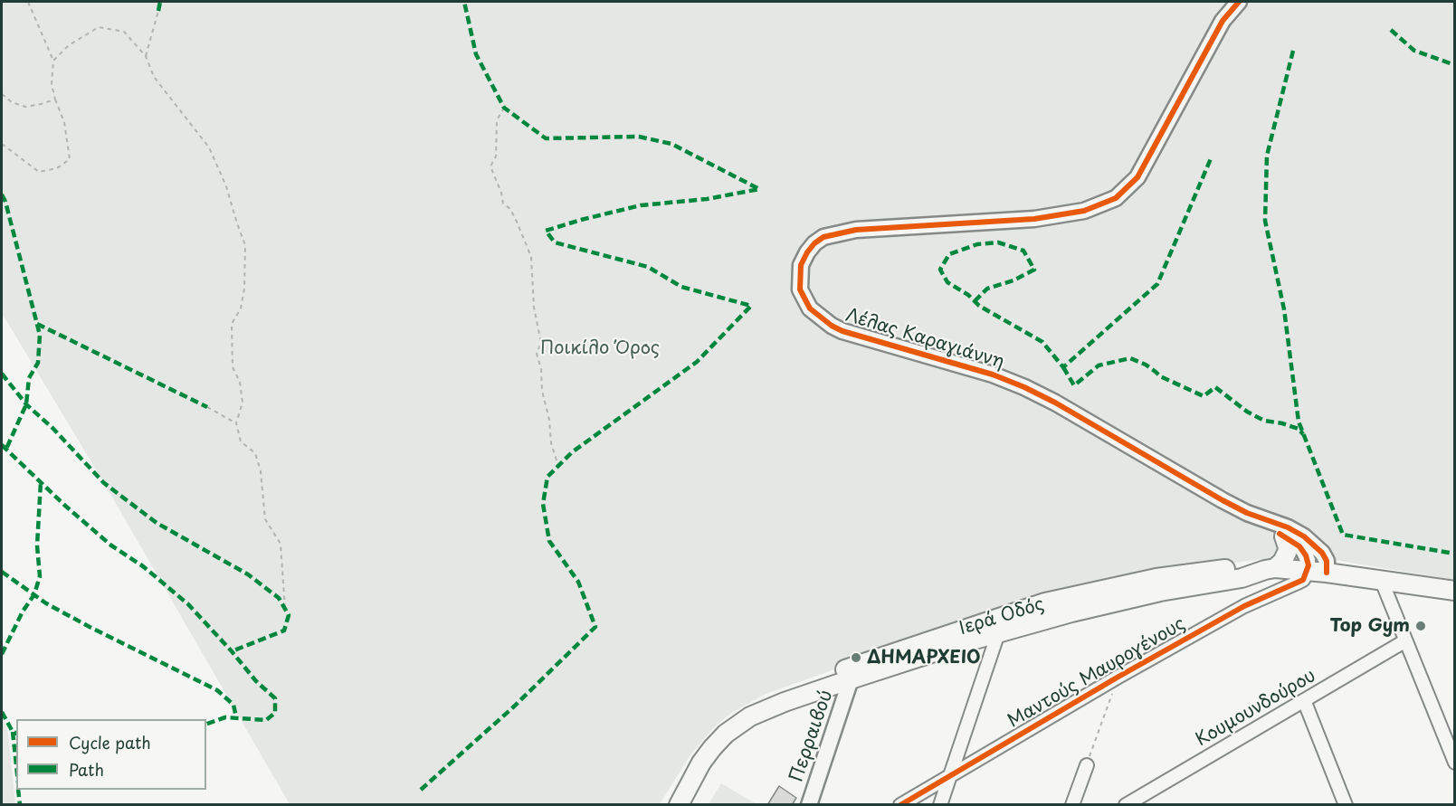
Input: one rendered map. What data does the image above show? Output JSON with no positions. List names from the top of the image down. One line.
{"streets":{"main road":["Ιερά Οδός"],"street":["Λέλας Καραγιάννη","Μαντούς Μαυρογένους","Κουμουνδούρου","Περραιβού"]},"crossings":[["Λέλας Καραγιάννη","Ιερά Οδός"],["Λέλας Καραγιάννη","Μαντούς Μαυρογένους"],["Ιερά Οδός","Μαντούς Μαυρογένους"],["Ιερά Οδός","Περραιβού"]],"parks":["Ποικίλο Όρος"],"places":["Top Gym","ΔΗΜΑΡΧΕΙΟ"],"legend":["Cycle path","Path"]}
